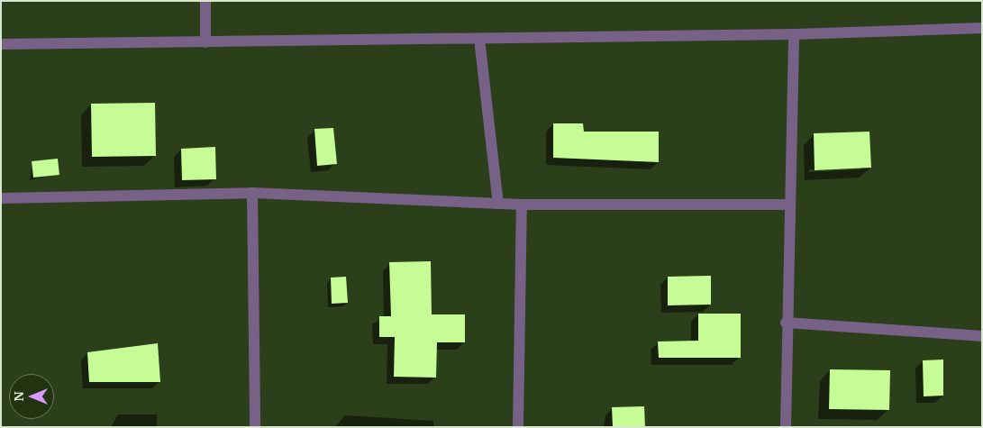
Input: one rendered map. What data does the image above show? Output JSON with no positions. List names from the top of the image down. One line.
{"north":"left"}
